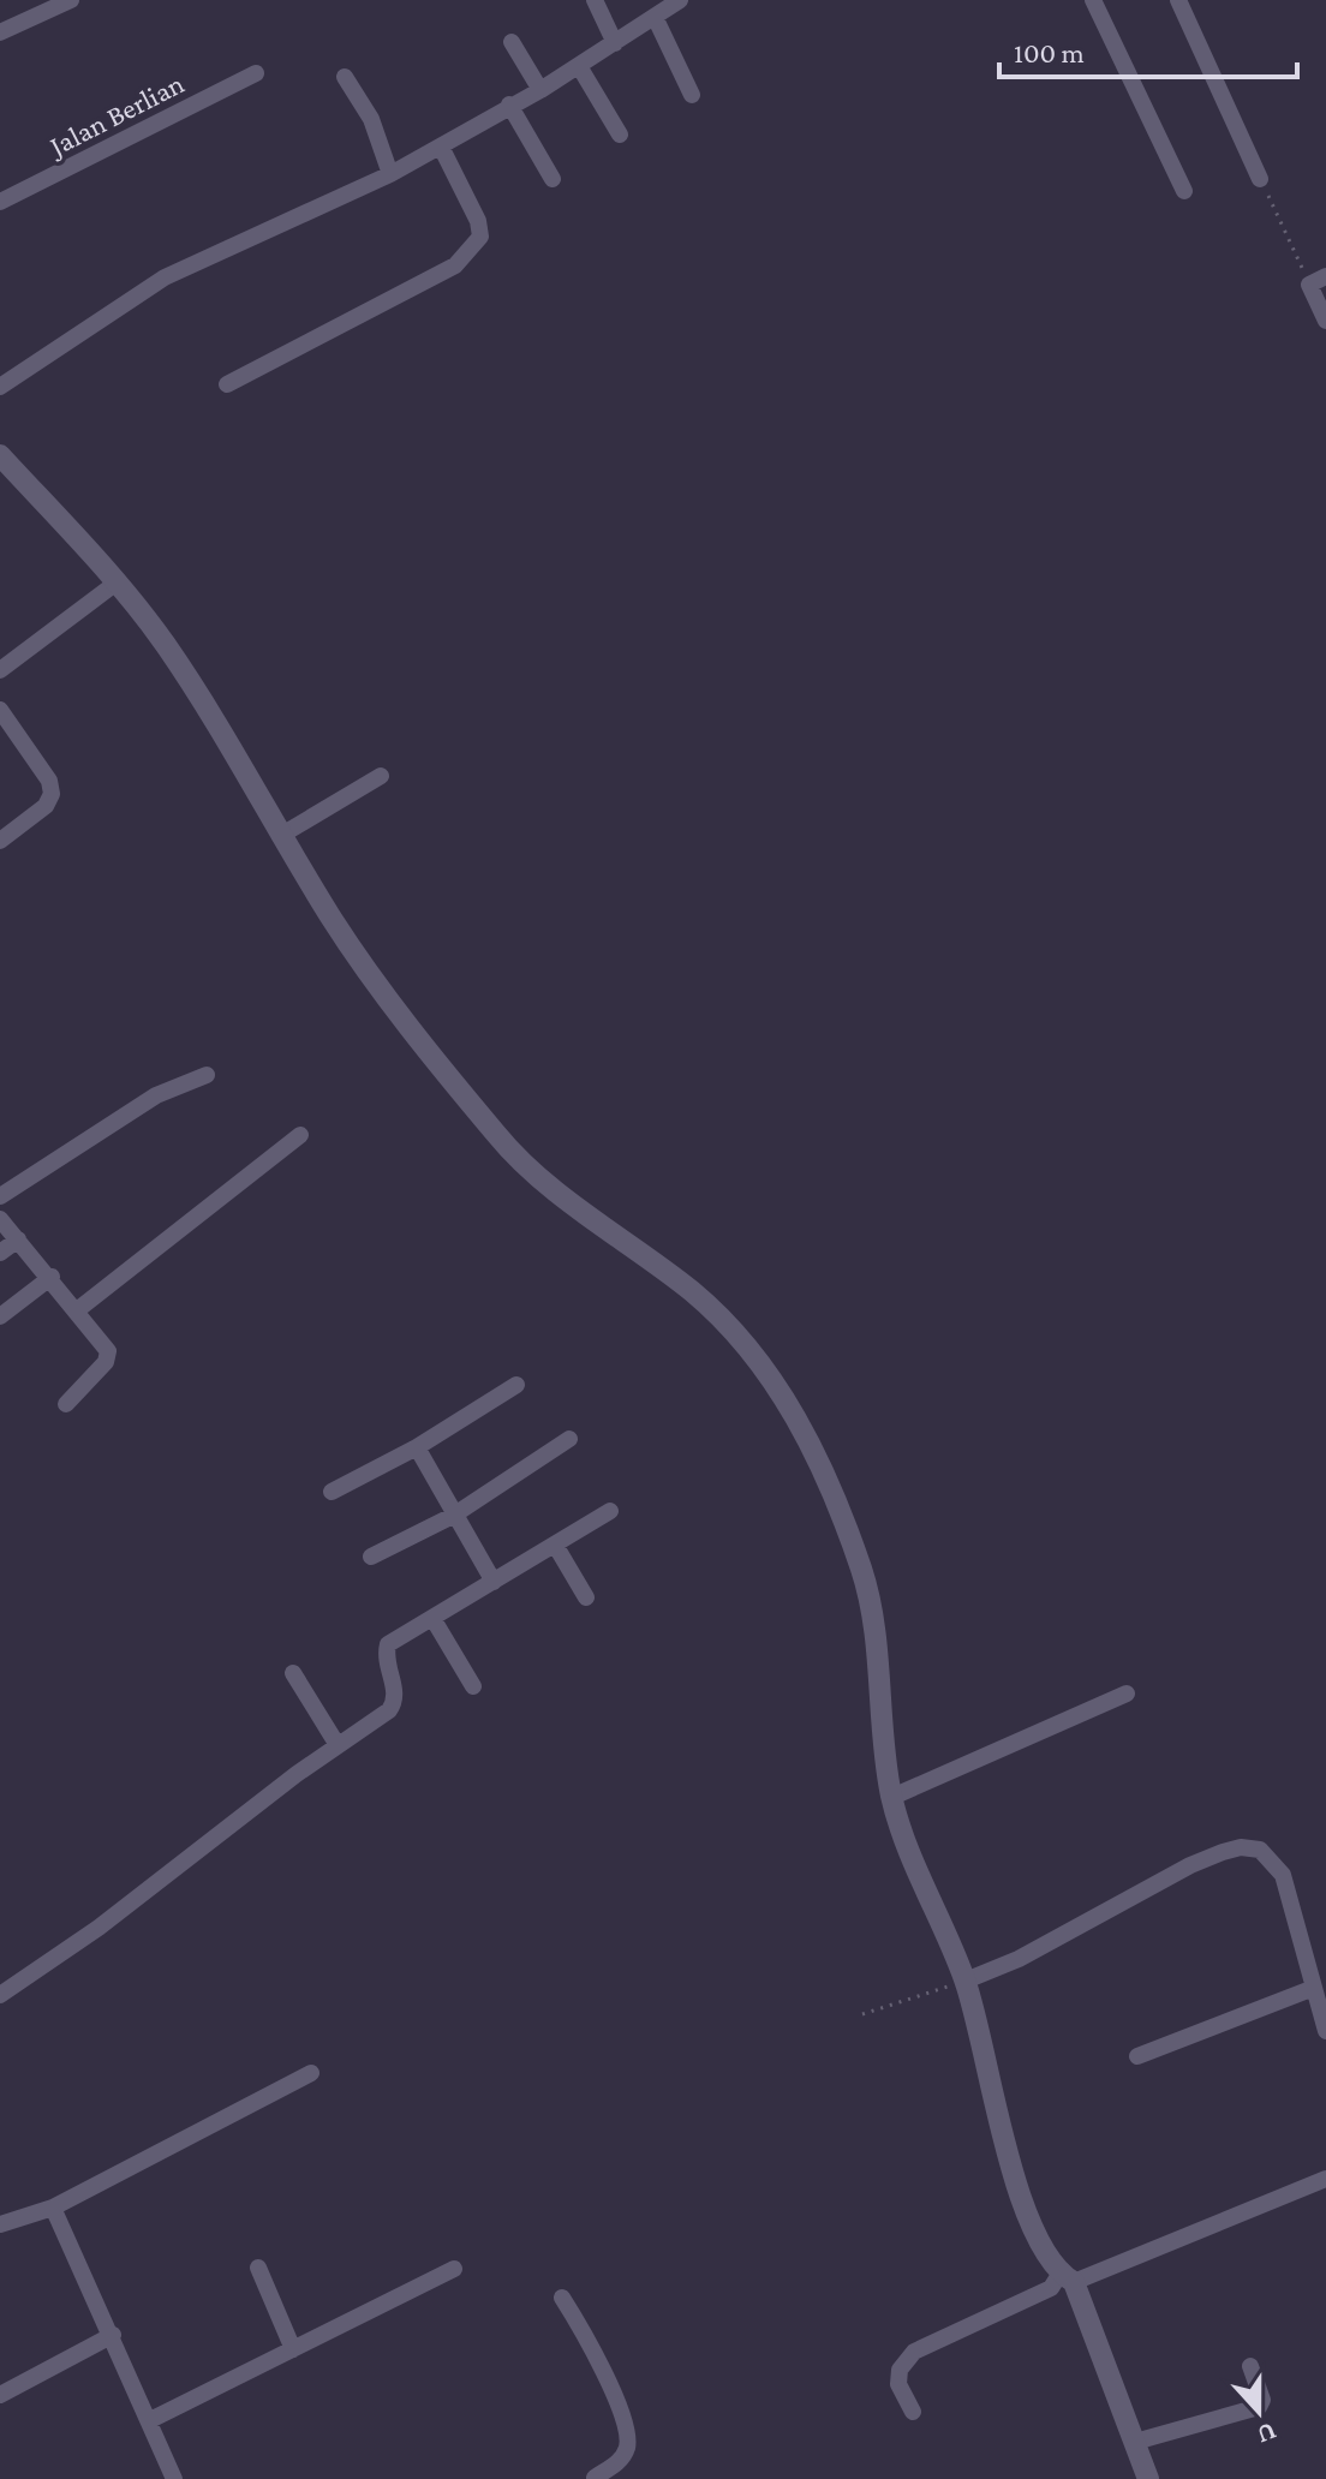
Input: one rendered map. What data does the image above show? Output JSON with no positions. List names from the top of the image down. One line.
{"streets":{"street":["Jalan Berlian"]},"scale_bar":"100 m","north":"bottom"}
